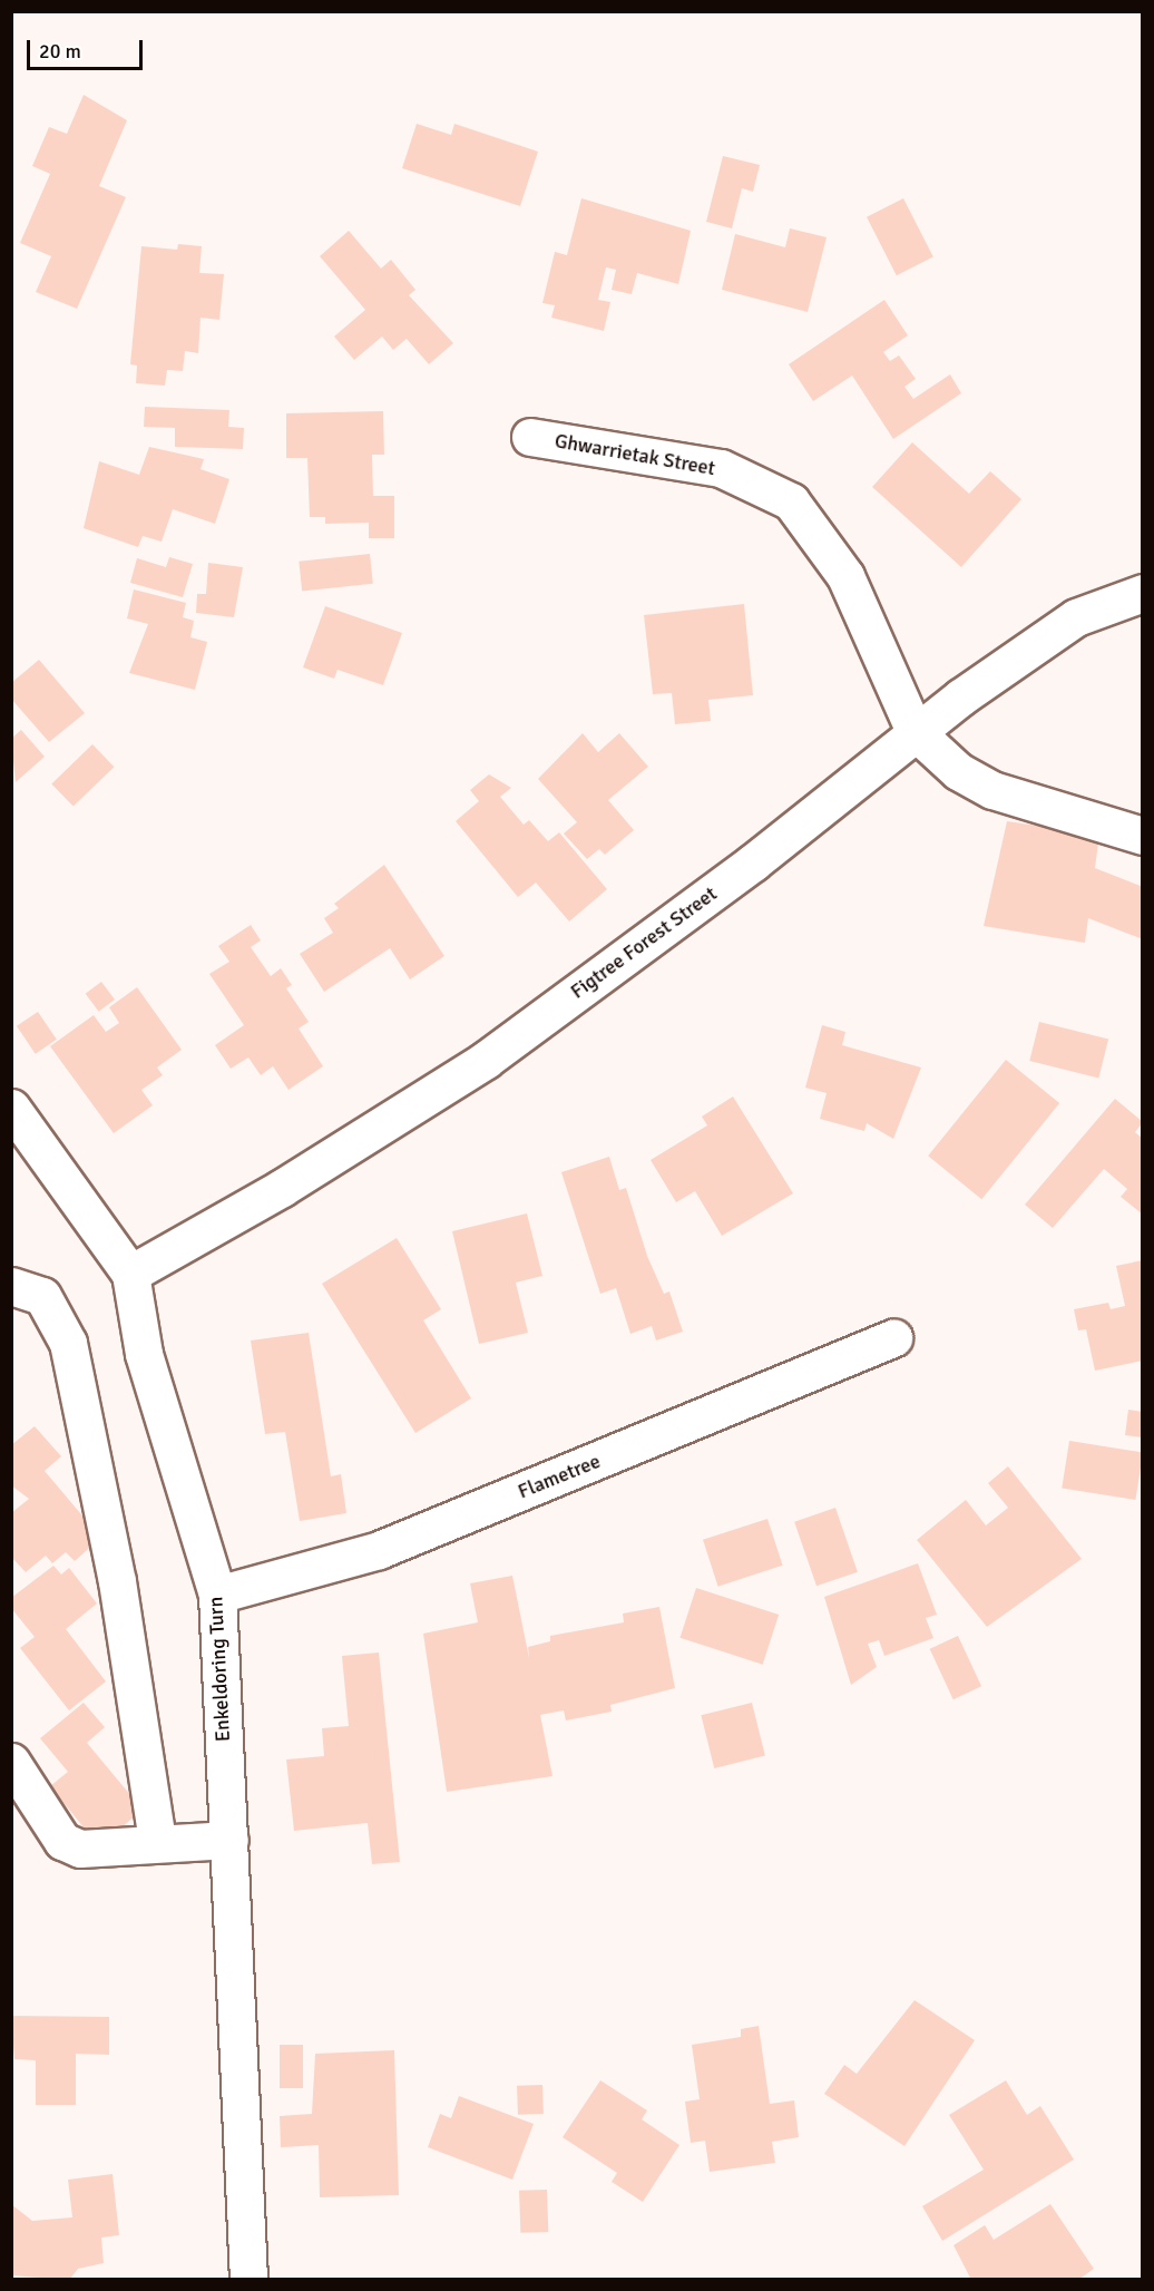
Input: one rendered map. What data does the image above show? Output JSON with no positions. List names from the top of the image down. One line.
{"streets":{"street":["Ghwarrietak Street","Figtree Forest Street","Flametree","Enkeldoring Turn"]},"crossings":[["Ghwarrietak Street","Figtree Forest Street"],["Figtree Forest Street","Enkeldoring Turn"],["Flametree","Enkeldoring Turn"]],"scale_bar":"20 m"}
